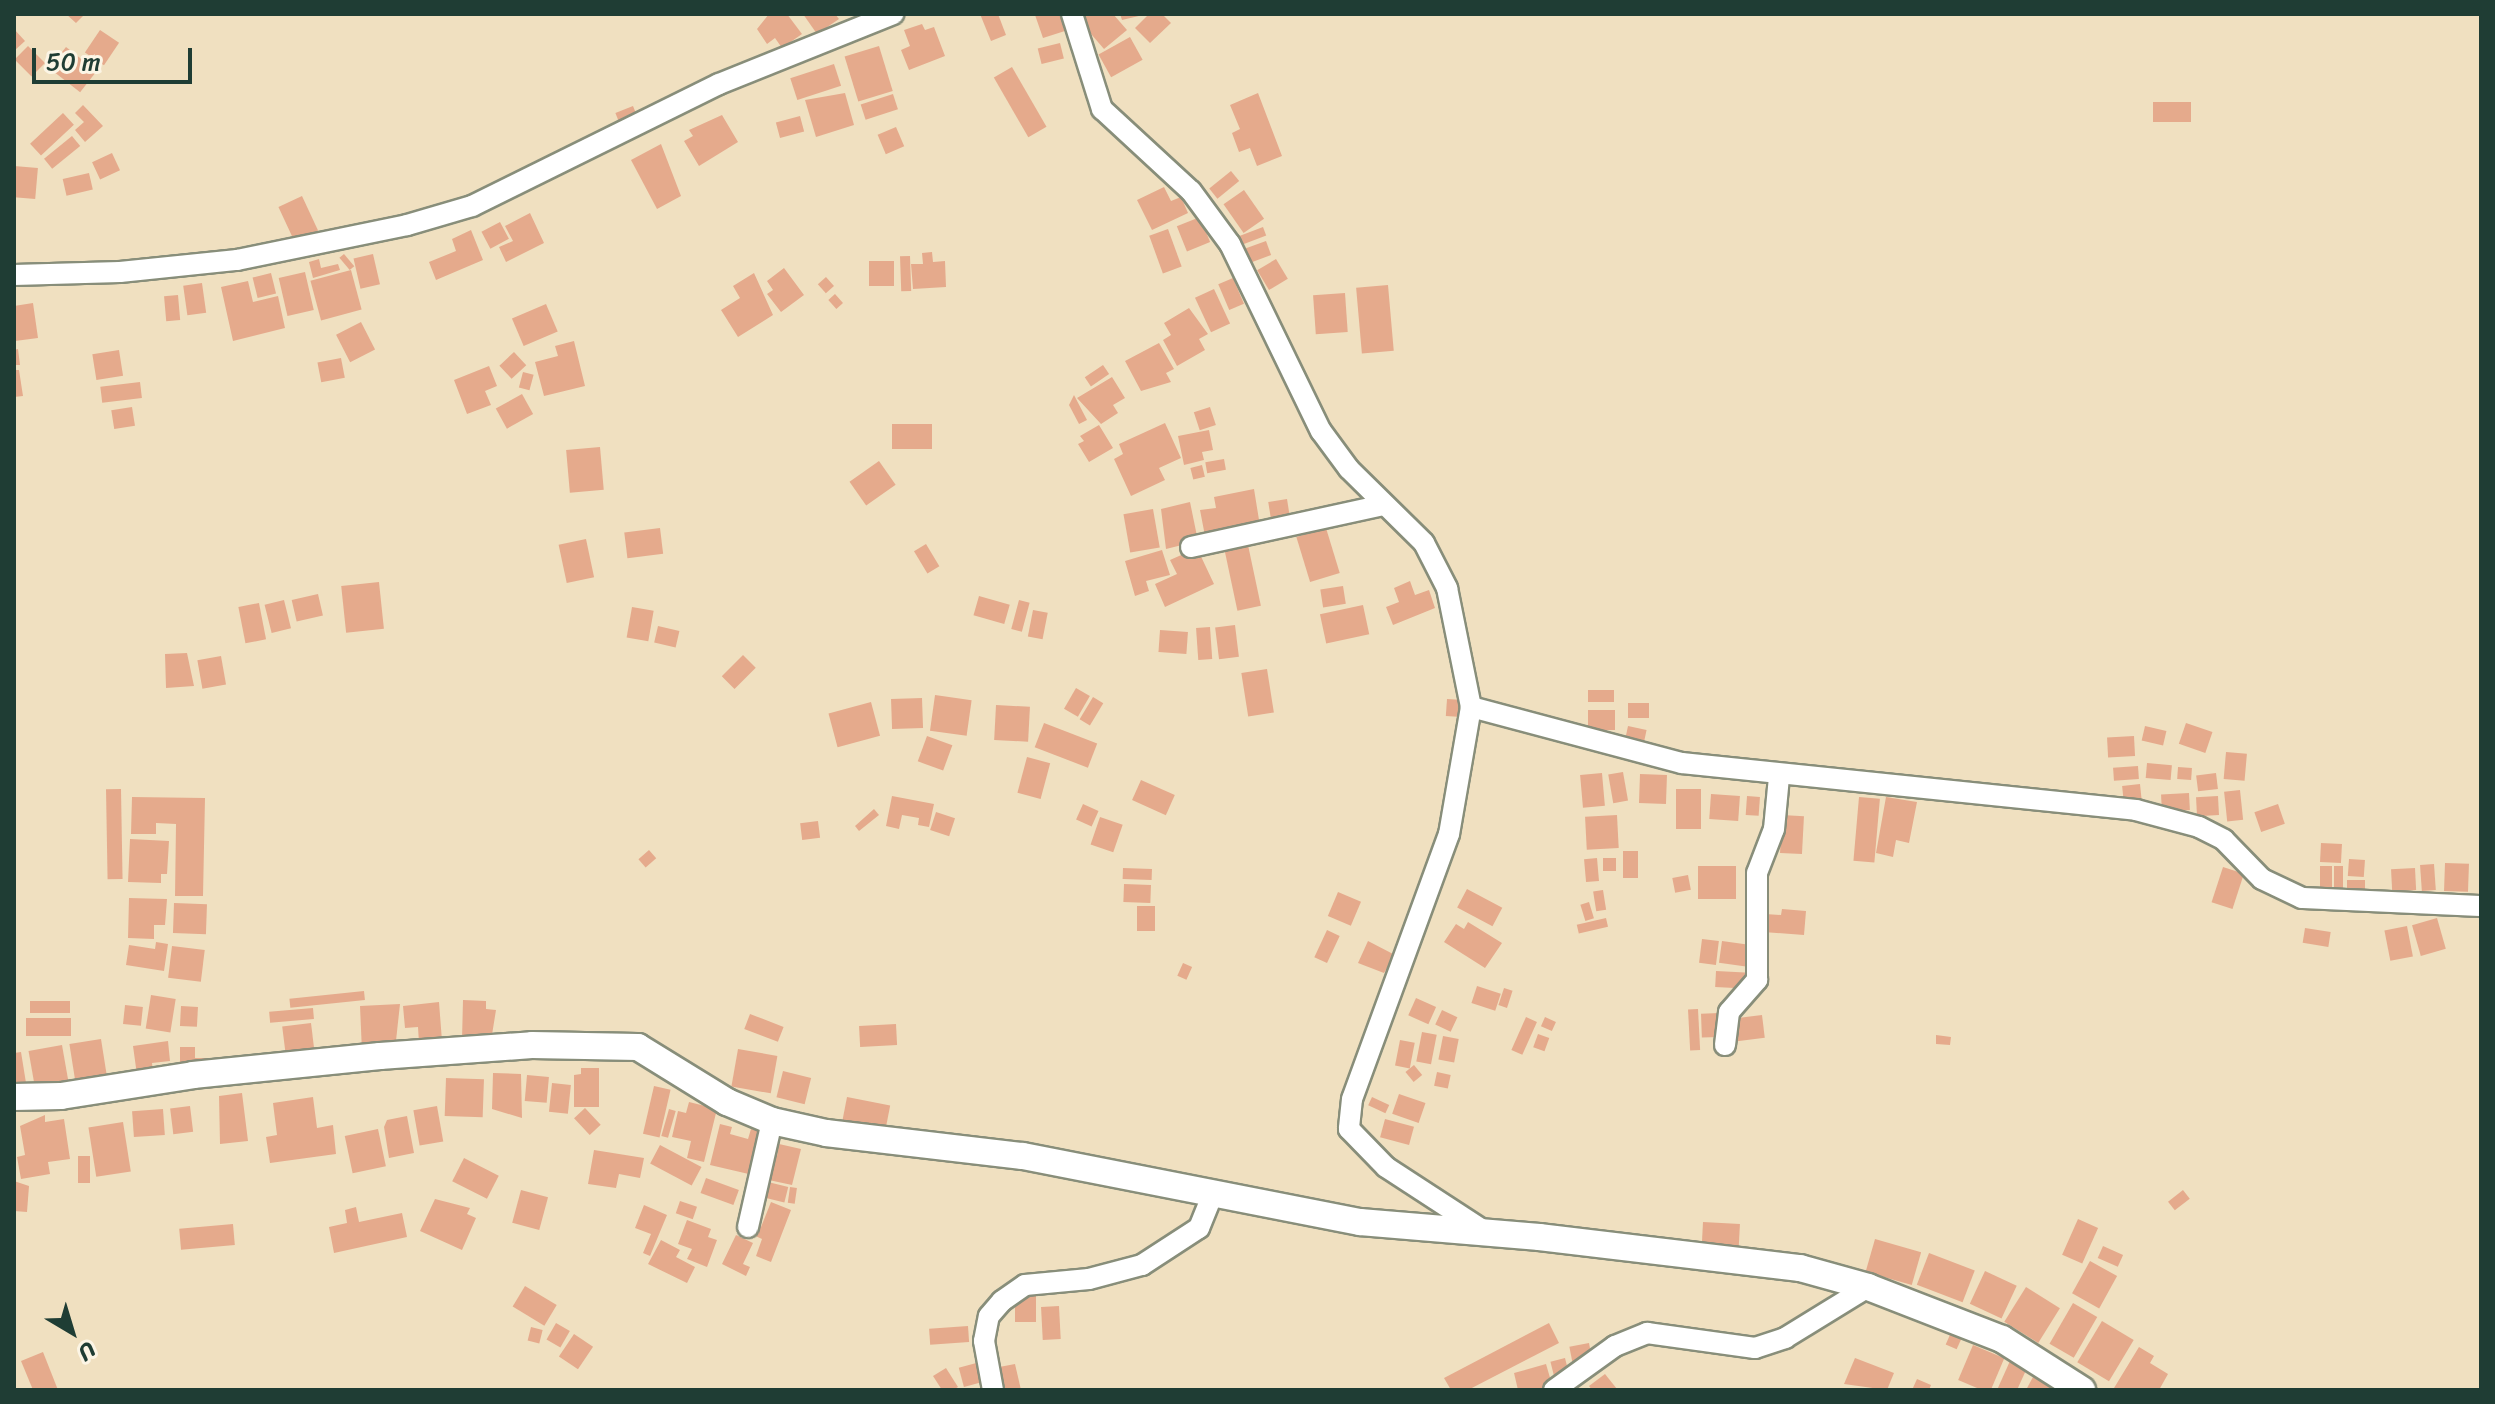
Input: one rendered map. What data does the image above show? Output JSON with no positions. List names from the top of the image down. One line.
{"scale_bar":"50 m","north":"bottom right"}
